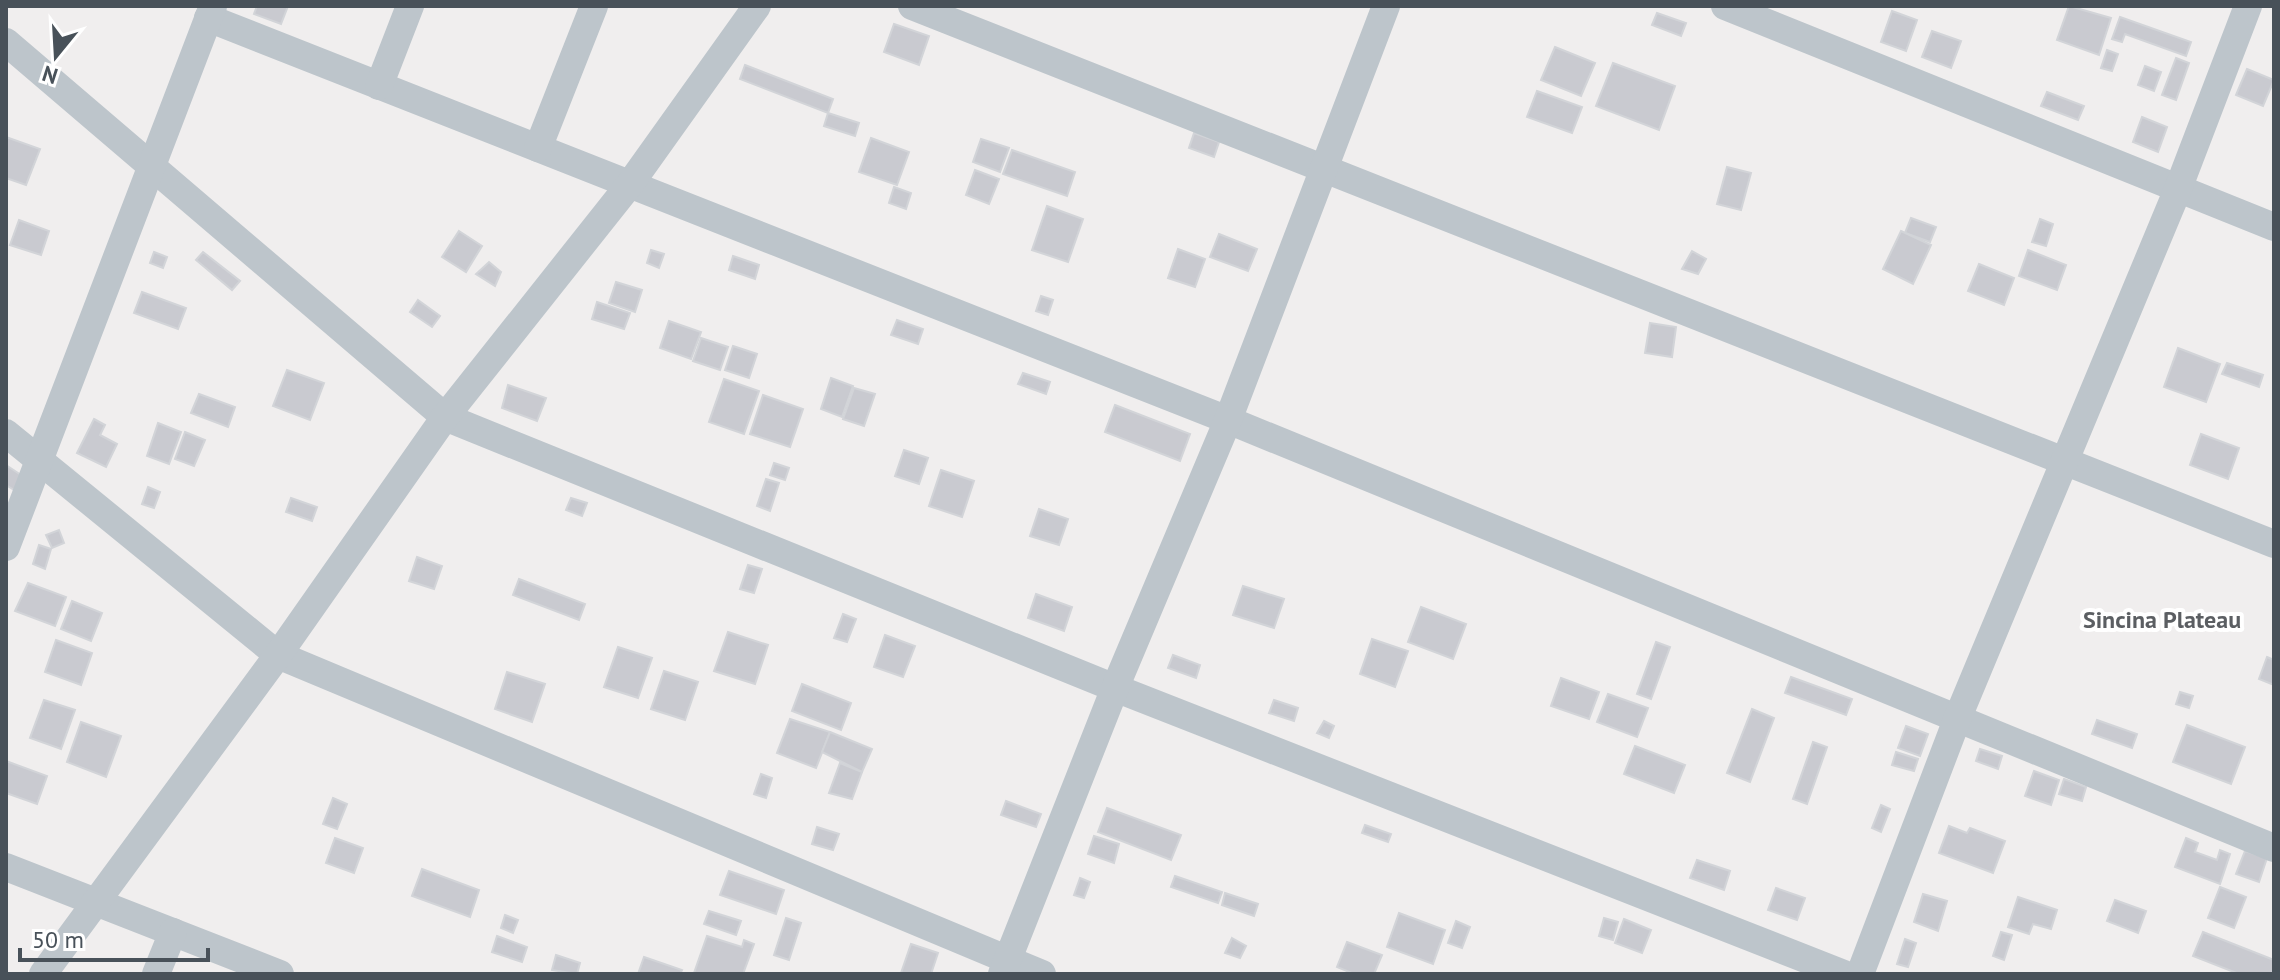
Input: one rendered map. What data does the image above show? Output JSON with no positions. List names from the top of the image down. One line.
{"districts":["Sincina Plateau"],"scale_bar":"50 m","north":"bottom"}
